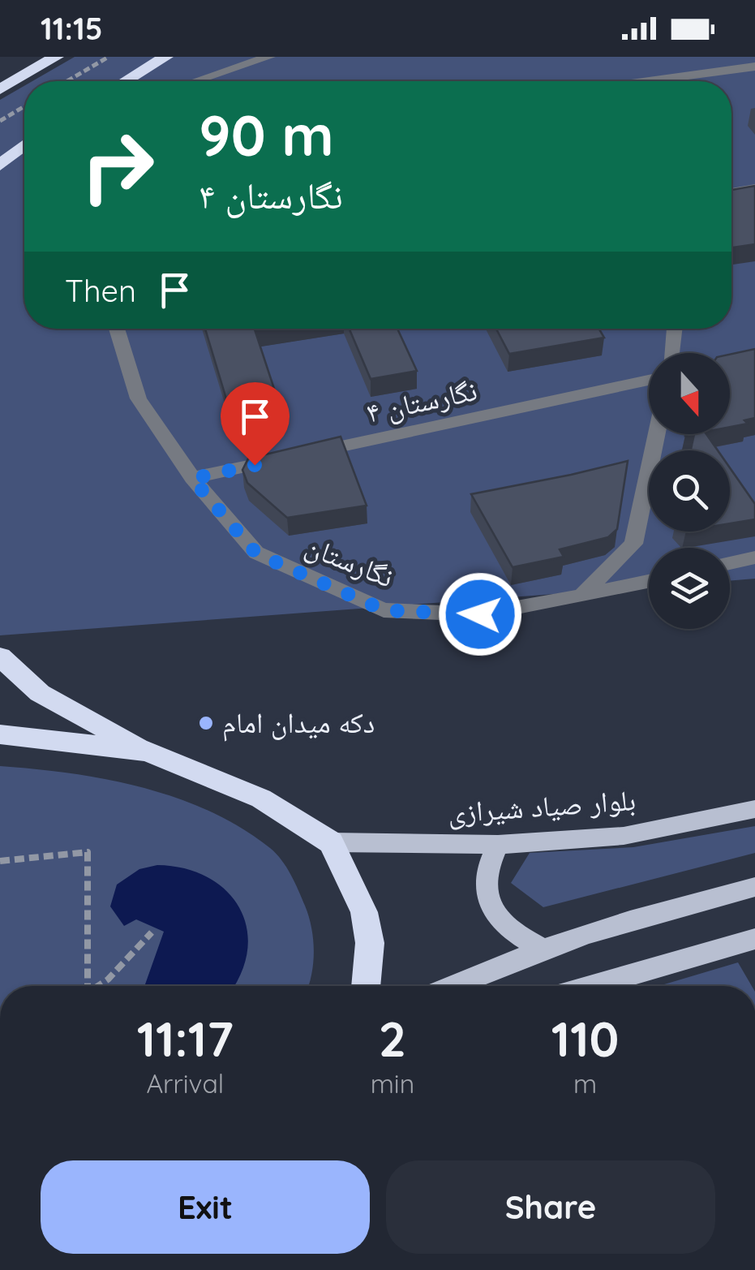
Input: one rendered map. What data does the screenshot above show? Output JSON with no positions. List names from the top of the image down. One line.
{"streets":{"main road":["بلوار صیاد شیرازی"],"street":["نگارستان ۴","نگارستان"]},"crossings":[["نگارستان ۴","نگارستان"]],"places":["دکه میدان امام"],"north":"bottom","page":{"status":"11:15","turn":["90 m","نگارستان ۴"],"then":"Then","eta":["11:17","Arrival","2","min","110","m"],"buttons":["Exit","Share"]}}
